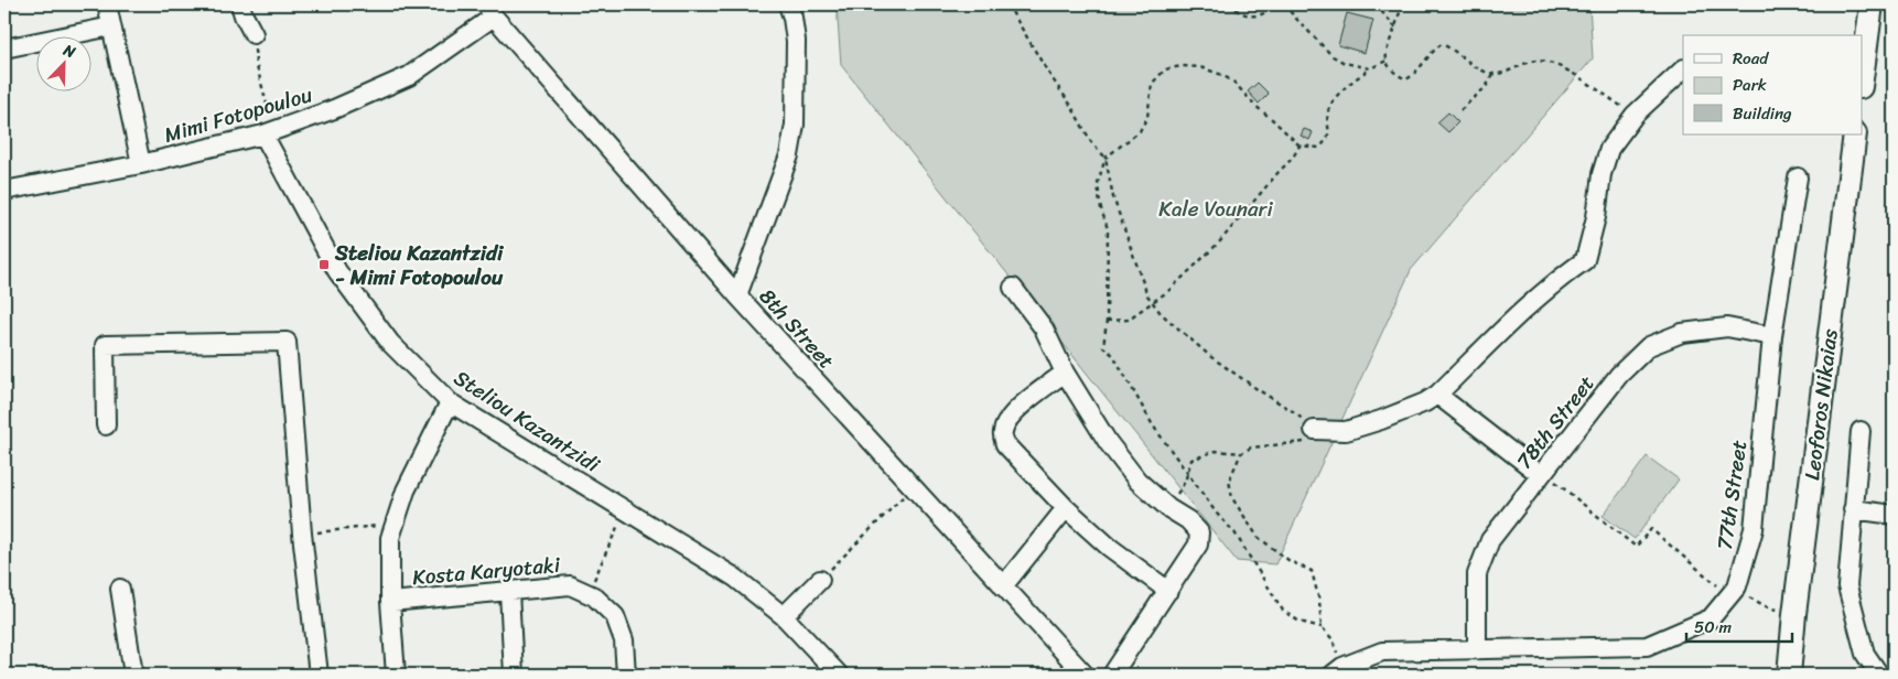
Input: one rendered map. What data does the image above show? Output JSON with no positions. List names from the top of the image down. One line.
{"streets":{"main road":["Leoforos Nikaias"],"street":["Mimi Fotopoulou","8th Street","Steliou Kazantzidi","78th Street","77th Street","Kosta Karyotaki"]},"crossings":[["Mimi Fotopoulou","8th Street"],["Mimi Fotopoulou","Steliou Kazantzidi"],["78th Street","77th Street"]],"parks":["Kale Vounari"],"places":{"transit":["Steliou Kazantzidi - Mimi Fotopoulou"]},"legend":["Road","Park","Building"],"scale_bar":"50 m","north":"top right"}
